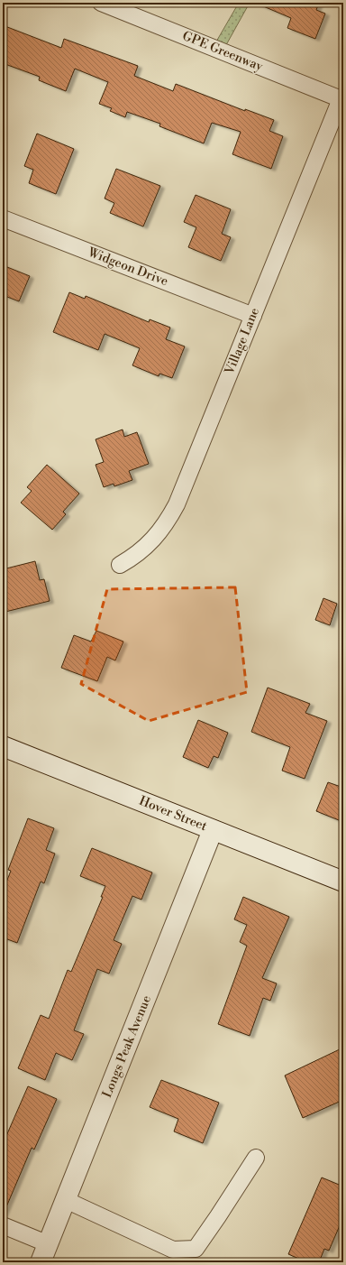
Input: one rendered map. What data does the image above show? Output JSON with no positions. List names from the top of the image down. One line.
{"streets":{"street":["GPE Greenway","Widgeon Drive","Village Lane","Hover Street","Longs Peak Avenue"]},"crossings":[["GPE Greenway","Village Lane"],["Widgeon Drive","Village Lane"],["Hover Street","Longs Peak Avenue"]]}
